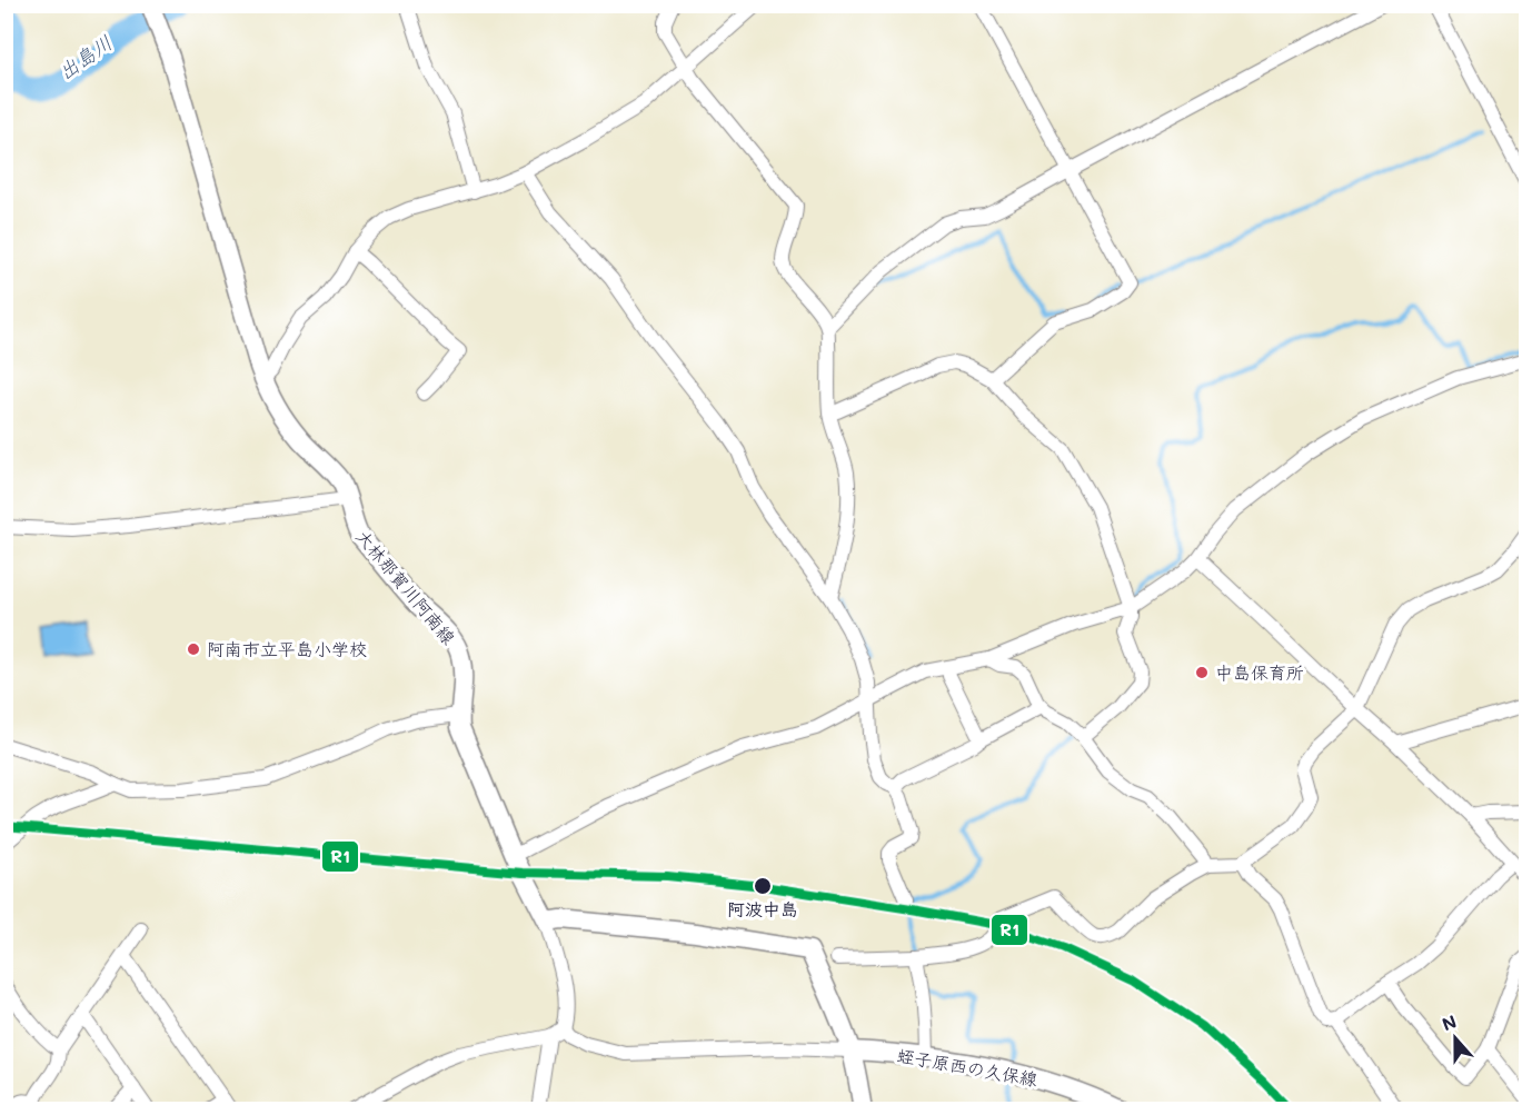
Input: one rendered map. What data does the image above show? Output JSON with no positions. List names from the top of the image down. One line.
{"streets":{"main road":["大林那賀川阿南線","蛭子原西の久保線"]},"water":["出島川"],"places":["阿南市立平島小学校","中島保育所","阿波中島"],"lines":["transit line R1"],"north":"top"}
